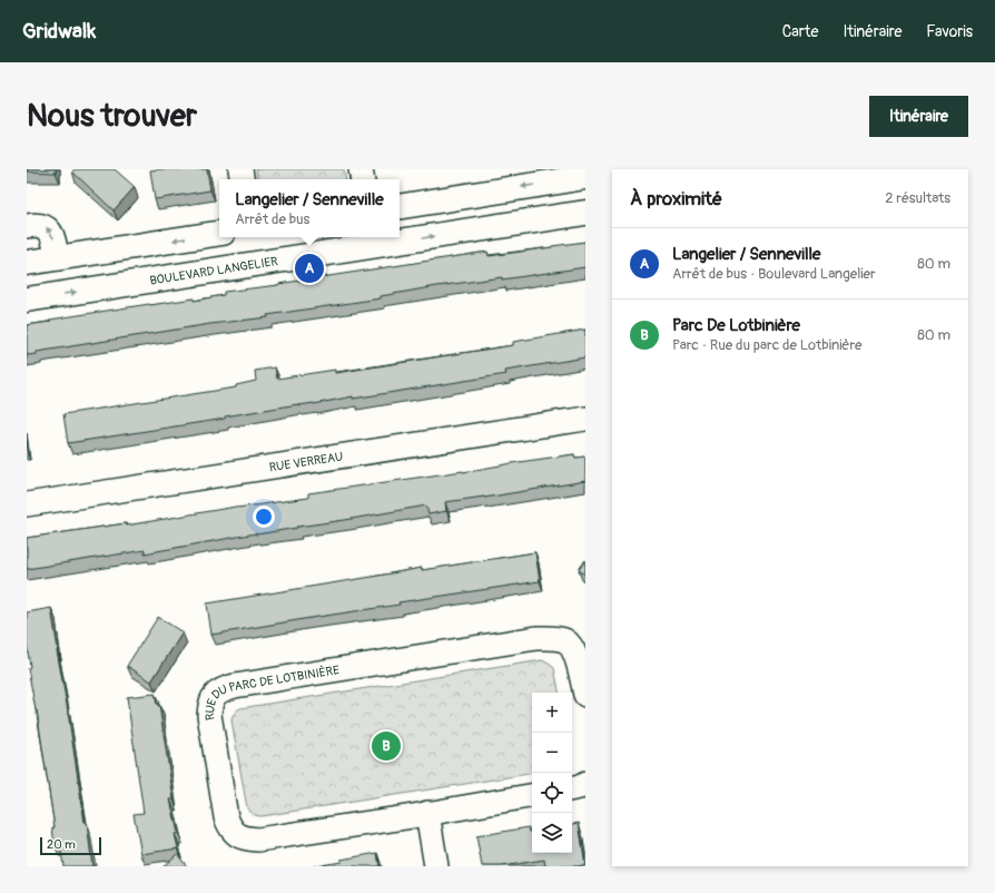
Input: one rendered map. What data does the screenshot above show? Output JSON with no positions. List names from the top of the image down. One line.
{"streets":{"main road":["BOULEVARD LANGELIER"],"street":["RUE VERREAU","RUE DU PARC DE LOTBINIÈRE"]},"scale_bar":"20 m","page":{"header":"Gridwalk","nav":["Carte","Itinéraire","Favoris"],"buttons":"Itinéraire","title":"Nous trouver","heading":["À proximité","2 résultats"],"popup":["Langelier / Senneville","Arrêt de bus"],"list":[{"mark":"A","name":"Langelier / Senneville","note":"Arrêt de bus · Boulevard Langelier","value":"80 m"},{"mark":"B","name":"Parc De Lotbinière","note":"Parc · Rue du parc de Lotbinière","value":"80 m"}],"pins":["A","B"],"map_buttons":["+","−"],"scale":"20 m"}}
